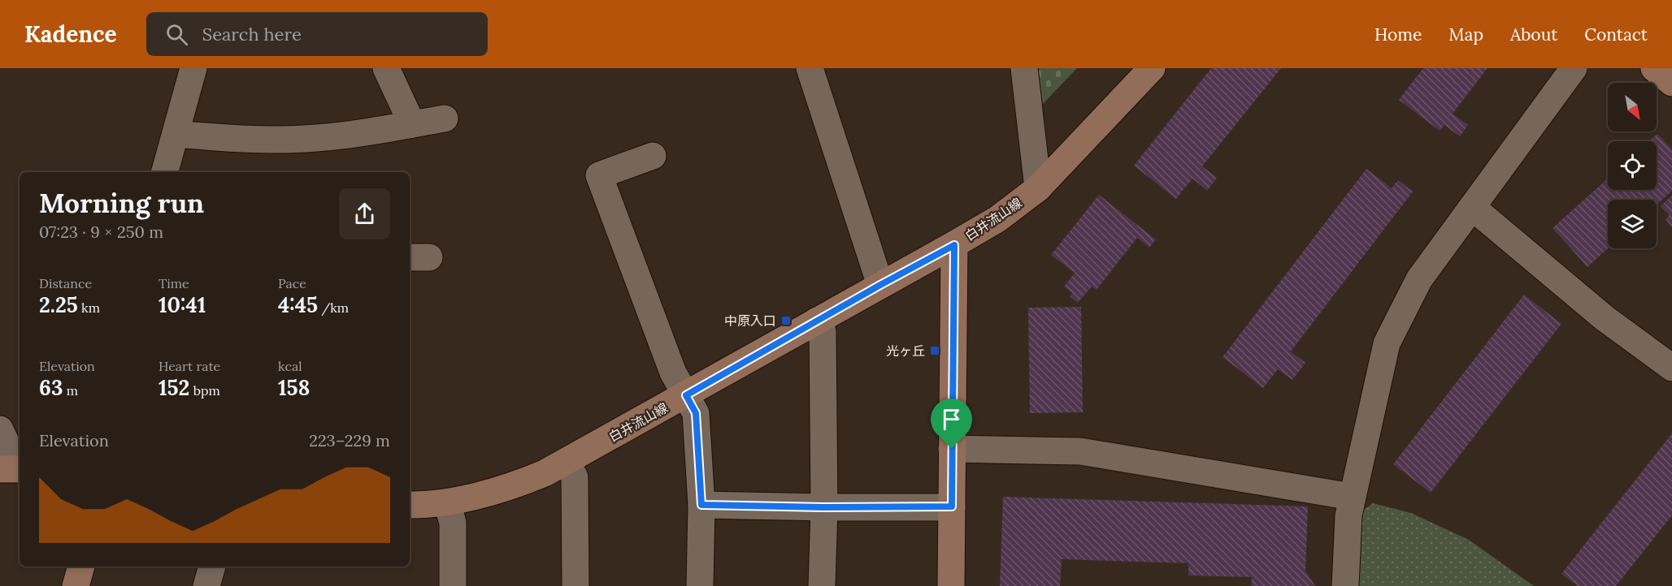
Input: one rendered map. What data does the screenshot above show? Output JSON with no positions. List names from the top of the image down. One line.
{"streets":{"main road":["白井流山線"]},"places":{"transit":["中原入口","光ヶ丘"]},"north":"bottom right","page":{"header":"Kadence","search":"Search here","nav":["Home","Map","About","Contact"],"heading":["Morning run","07:23 · 9 × 250 m"],"stats":[["Distance","2.25 km"],["Time","10:41"],["Pace","4:45 /km"],["Elevation","63 m"],["Heart rate","152 bpm"],["kcal","158"]],"chart":["Elevation","223–229 m"]}}
